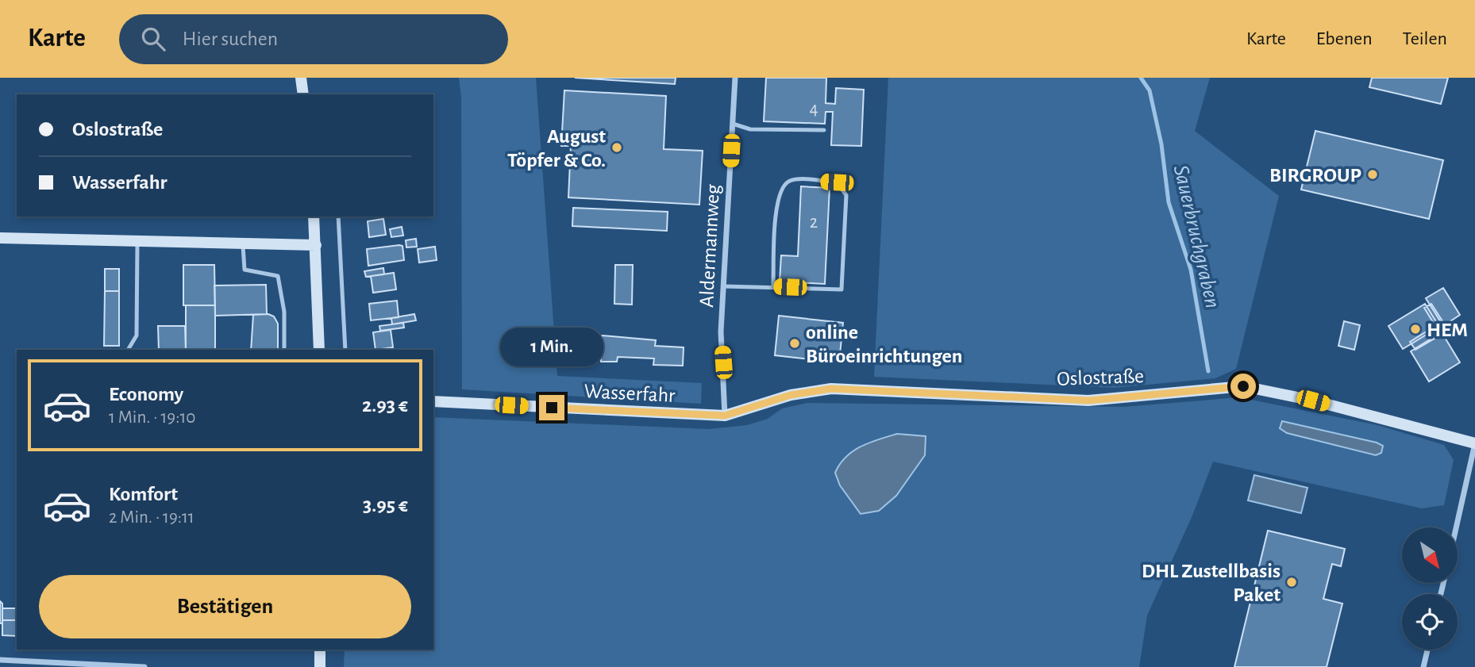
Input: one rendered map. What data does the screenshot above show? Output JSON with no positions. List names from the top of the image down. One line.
{"streets":{"street":["Aldermannweg","Oslostraße","Wasserfahr"]},"crossings":[["Aldermannweg","Oslostraße"],["Aldermannweg","Wasserfahr"],["Oslostraße","Wasserfahr"]],"water":["Sauerbruchgraben"],"places":["August Töpfer & Co.","BIRGROUP","HEM","online Büroeinrichtungen","DHL Zustellbasis Paket"],"house_numbers":["4","2"],"north":"bottom right","page":{"header":"Karte","search":"Hier suchen","nav":["Karte","Ebenen","Teilen"],"banner":["Oslostraße","Wasserfahr"],"bubble":"1 Min.","list":[{"name":"Economy","note":"1 Min. · 19:10","value":"2.93 €"},{"name":"Komfort","note":"2 Min. · 19:11","value":"3.95 €"}],"buttons":"Bestätigen"}}
